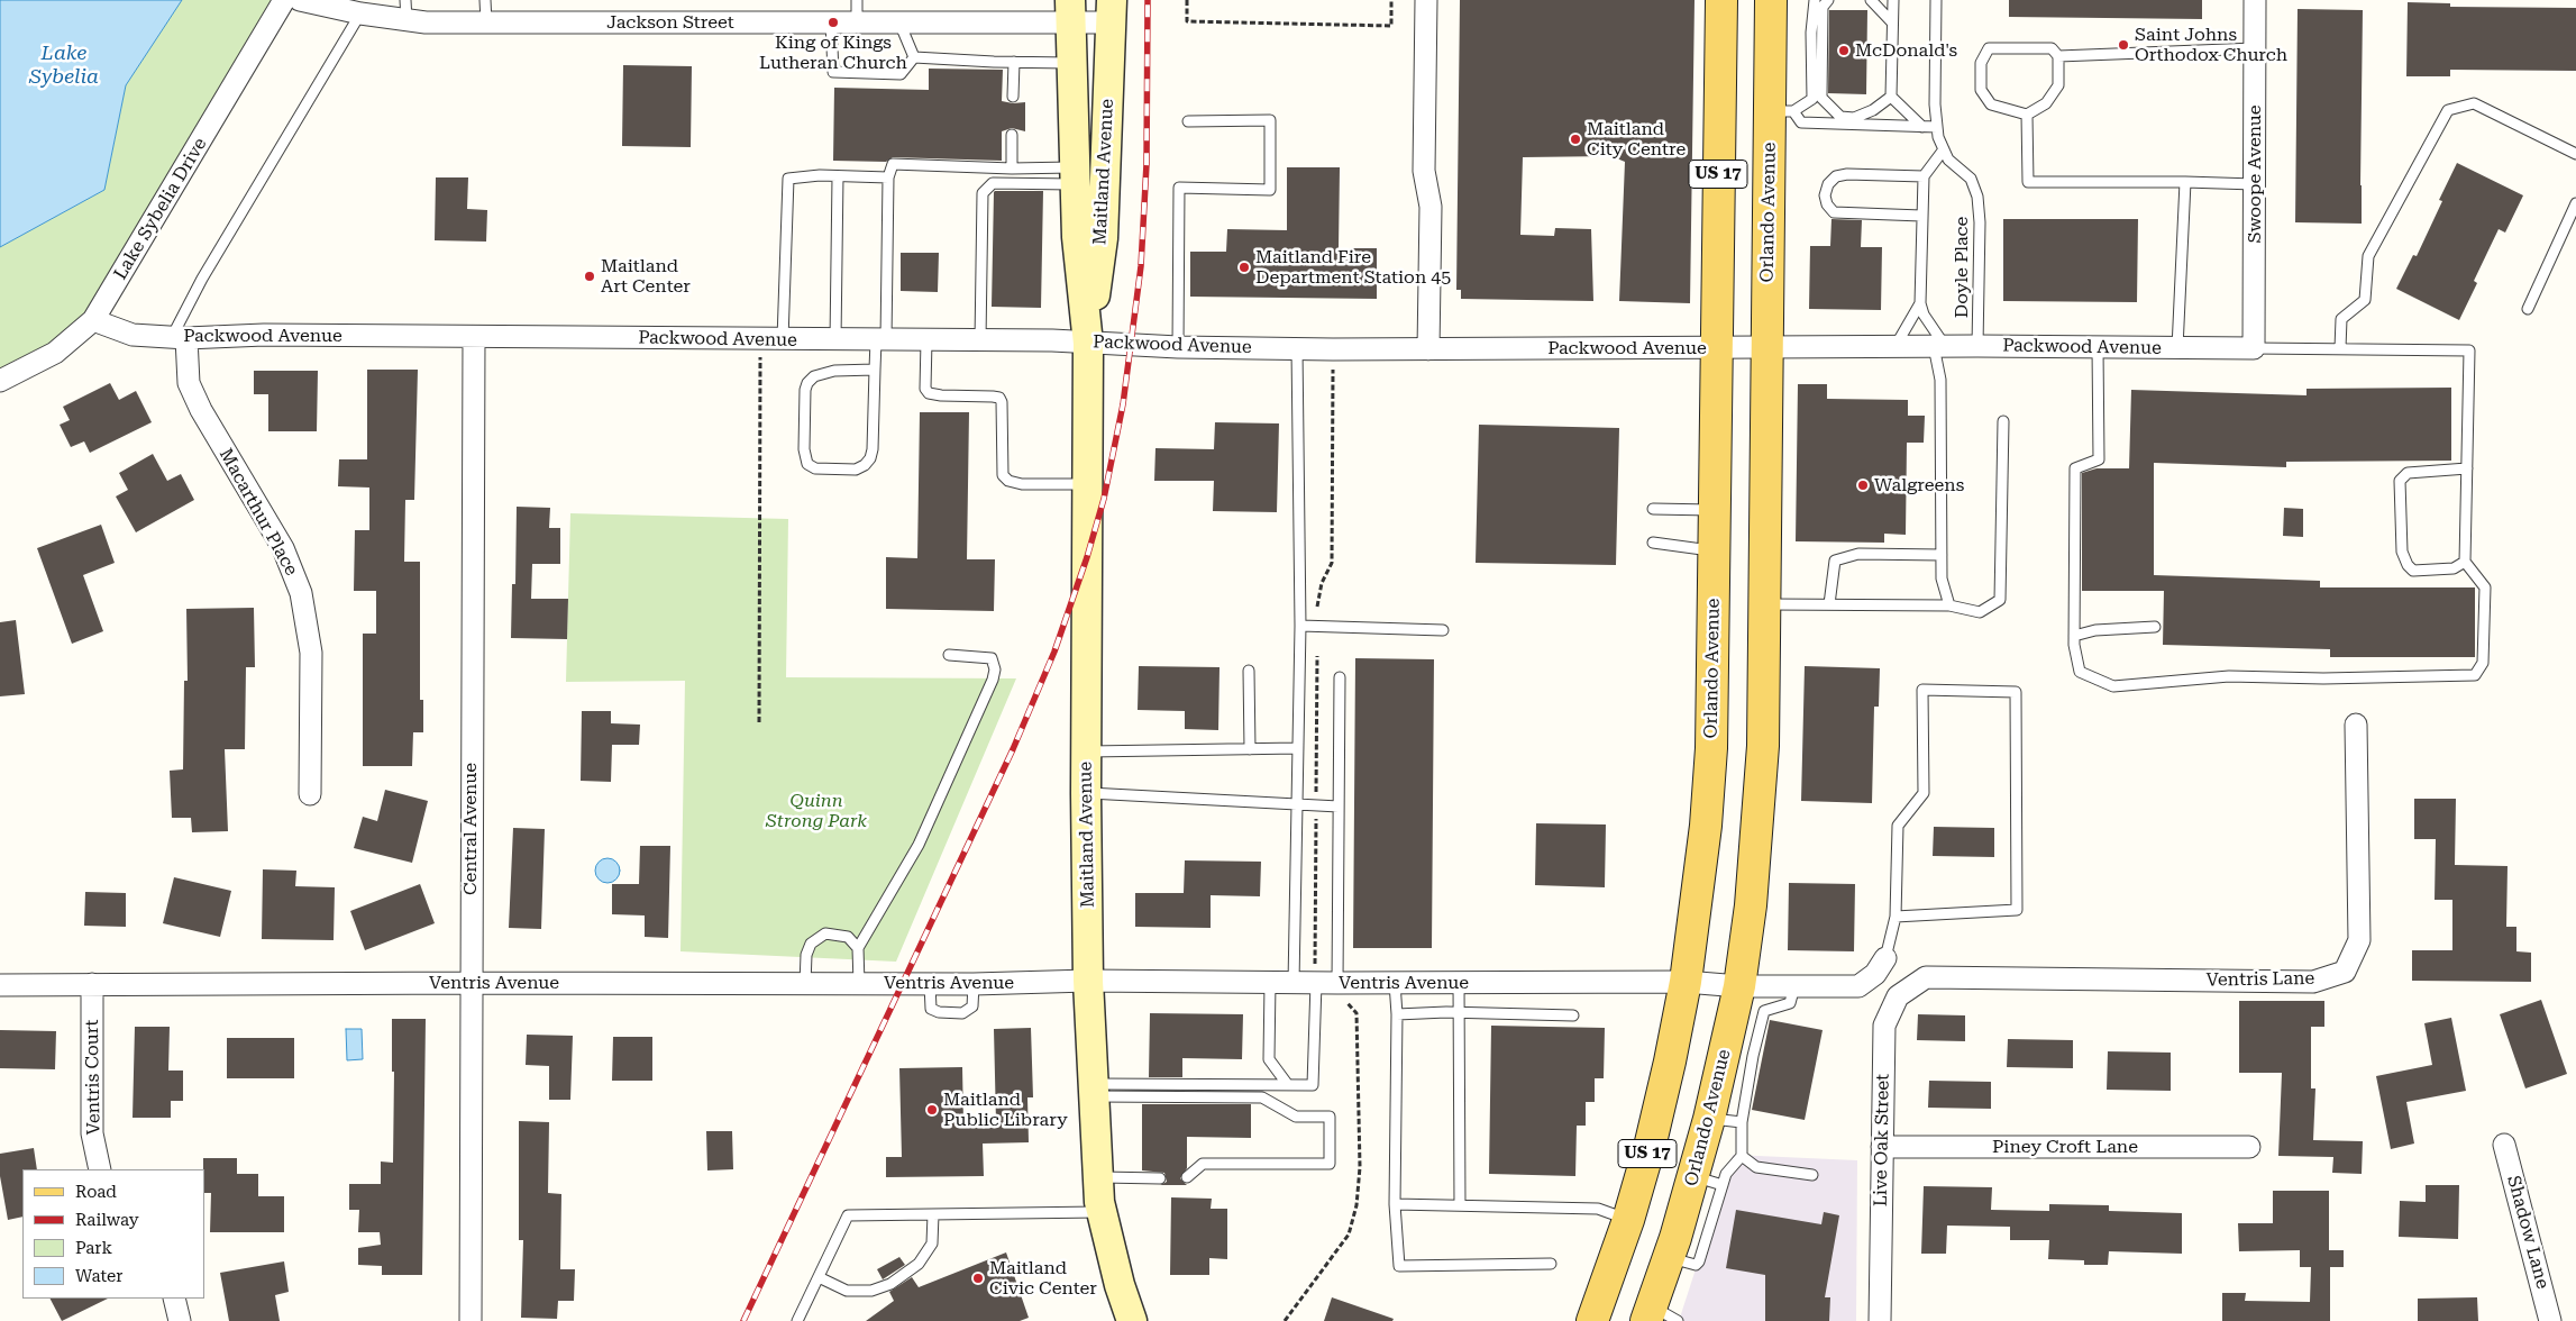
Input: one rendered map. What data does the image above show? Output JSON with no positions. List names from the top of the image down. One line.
{"streets":{"main road":["Maitland Avenue","US 17","Orlando Avenue"],"street":["Jackson Street","Swoope Avenue","Lake Sybelia Drive","Packwood Avenue","Macarthur Place","Central Avenue","Ventris Lane","Ventris Avenue","Ventris Court","Live Oak Street","Piney Croft Lane","Shadow Lane"],"lane":["Doyle Place"]},"crossings":[["Jackson Street","Maitland Avenue"],["Maitland Avenue","Packwood Avenue"],["Maitland Avenue","Ventris Avenue"],["Swoope Avenue","Packwood Avenue"],["Lake Sybelia Drive","Packwood Avenue"],["Orlando Avenue","Packwood Avenue"],["Orlando Avenue","Ventris Avenue"],["Doyle Place","Packwood Avenue"],["Packwood Avenue","Macarthur Place"],["Packwood Avenue","Central Avenue"],["Central Avenue","Ventris Avenue"],["Ventris Lane","Live Oak Street"],["Ventris Avenue","Ventris Court"],["Live Oak Street","Piney Croft Lane"]],"water":["Lake Sybelia"],"parks":["Quinn Strong Park"],"places":["King of Kings Lutheran Church","Saint Johns Orthodox Church","McDonald's","Maitland City Centre","Maitland Fire Department Station 45","Maitland Art Center","Walgreens","Maitland Public Library","Maitland Civic Center"],"legend":["Road","Railway","Park","Water"]}
